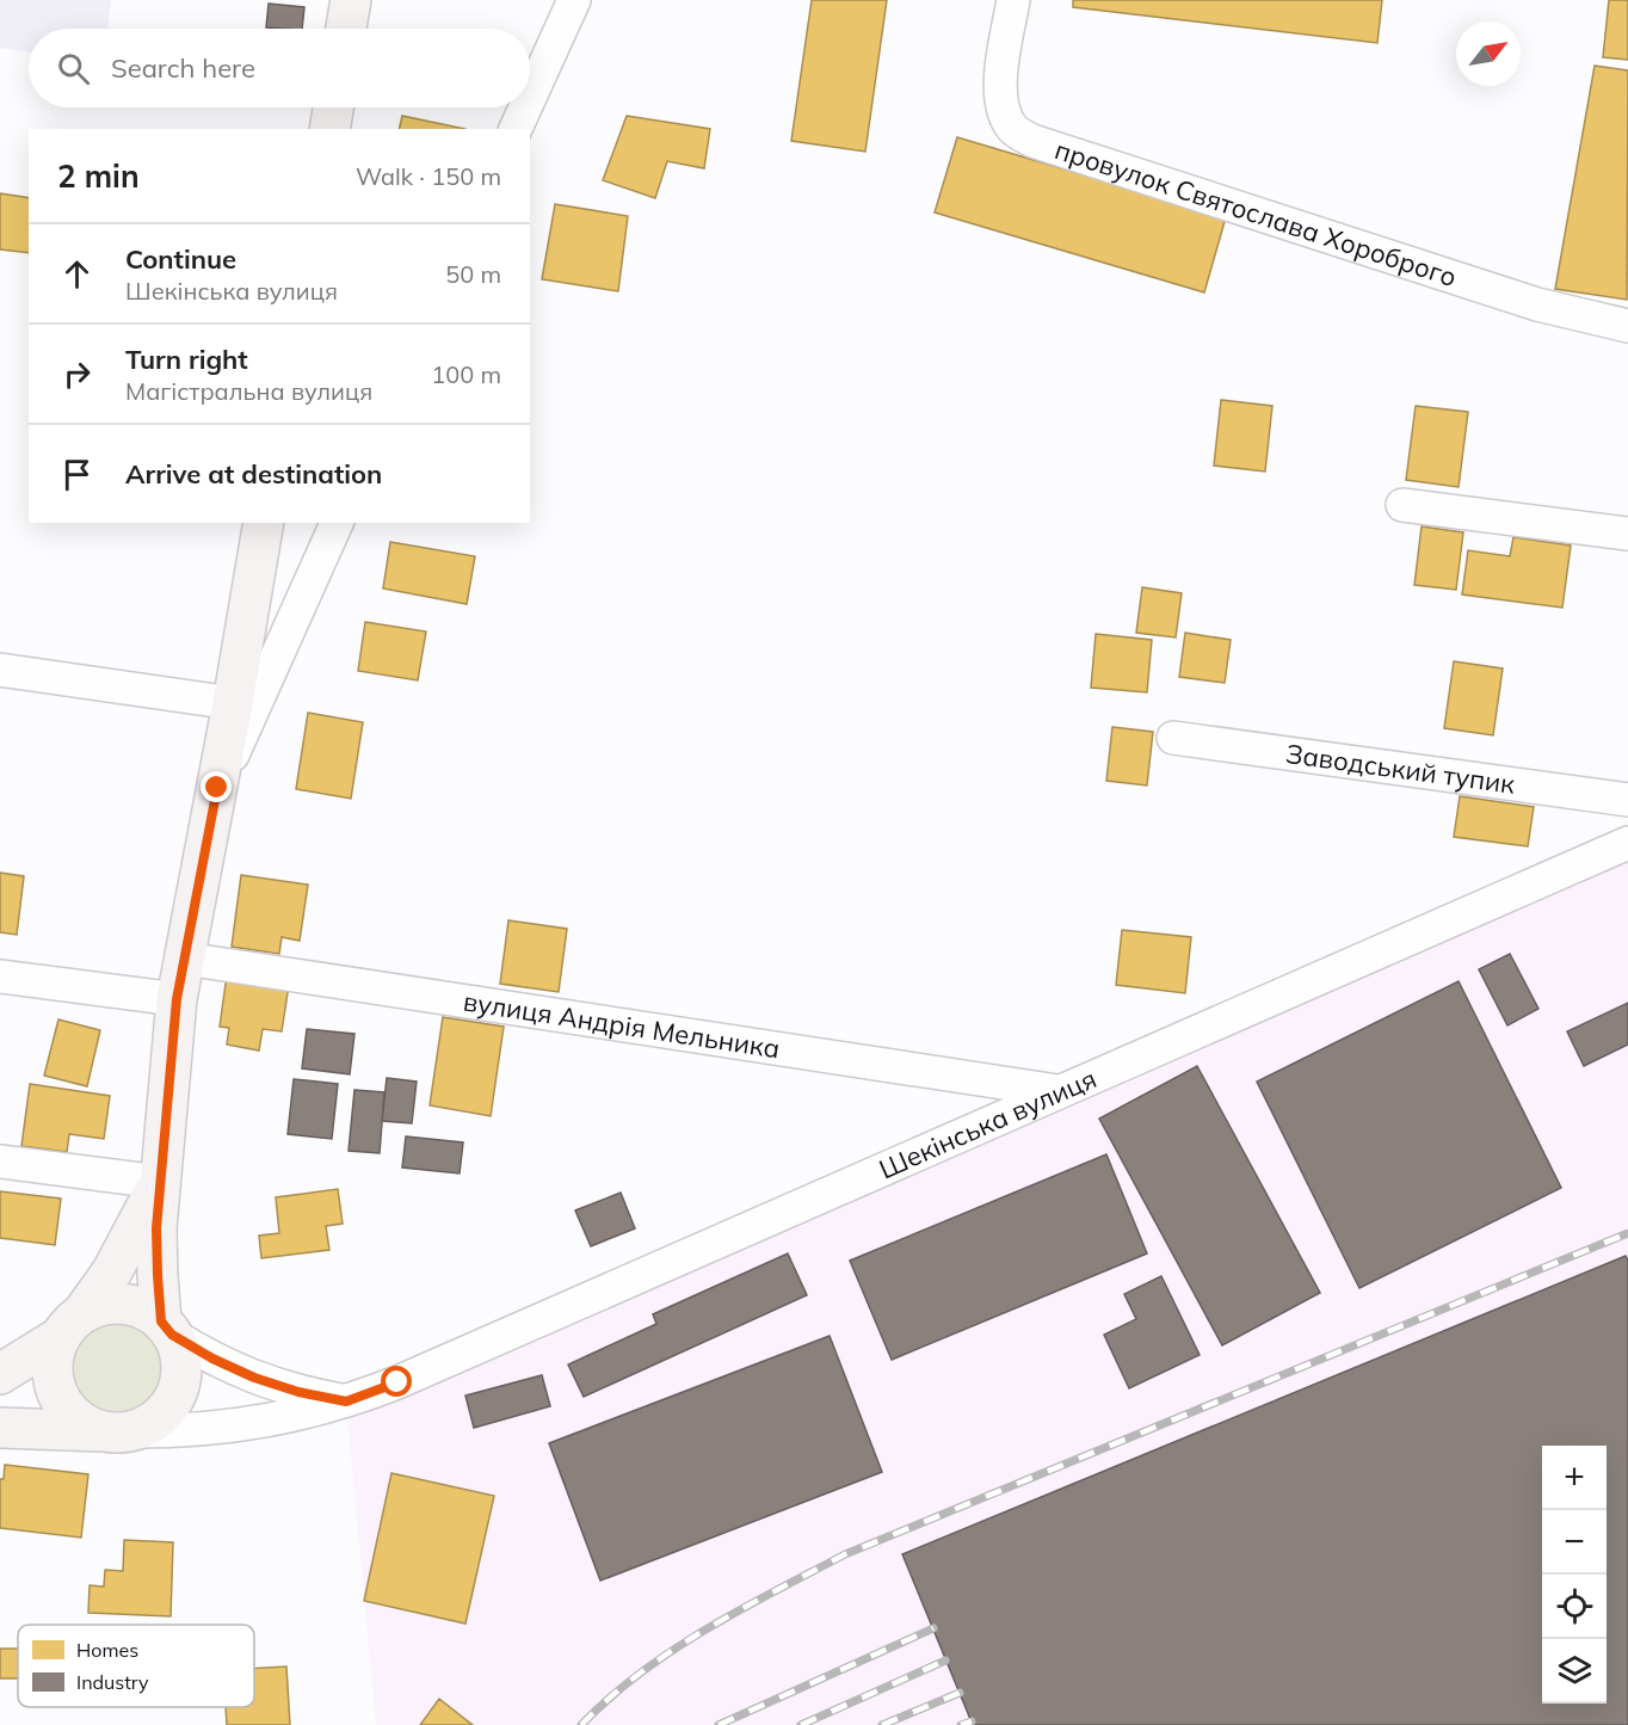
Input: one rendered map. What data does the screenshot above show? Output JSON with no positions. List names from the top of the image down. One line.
{"streets":{"main road":["Шекінська вулиця"],"street":["провулок Святослава Хороброго","Заводський тупик","вулиця Андрія Мельника"]},"crossings":[["вулиця Андрія Мельника","Шекінська вулиця"]],"legend":["Homes","Industry"],"north":"top right","page":{"search":"Search here","heading":["2 min","Walk · 150 m"],"list":[["Continue","Шекінська вулиця","50 m"],["Turn right","Магістральна вулиця","100 m"],"Arrive at destination"],"map_buttons":["+","−"]}}
